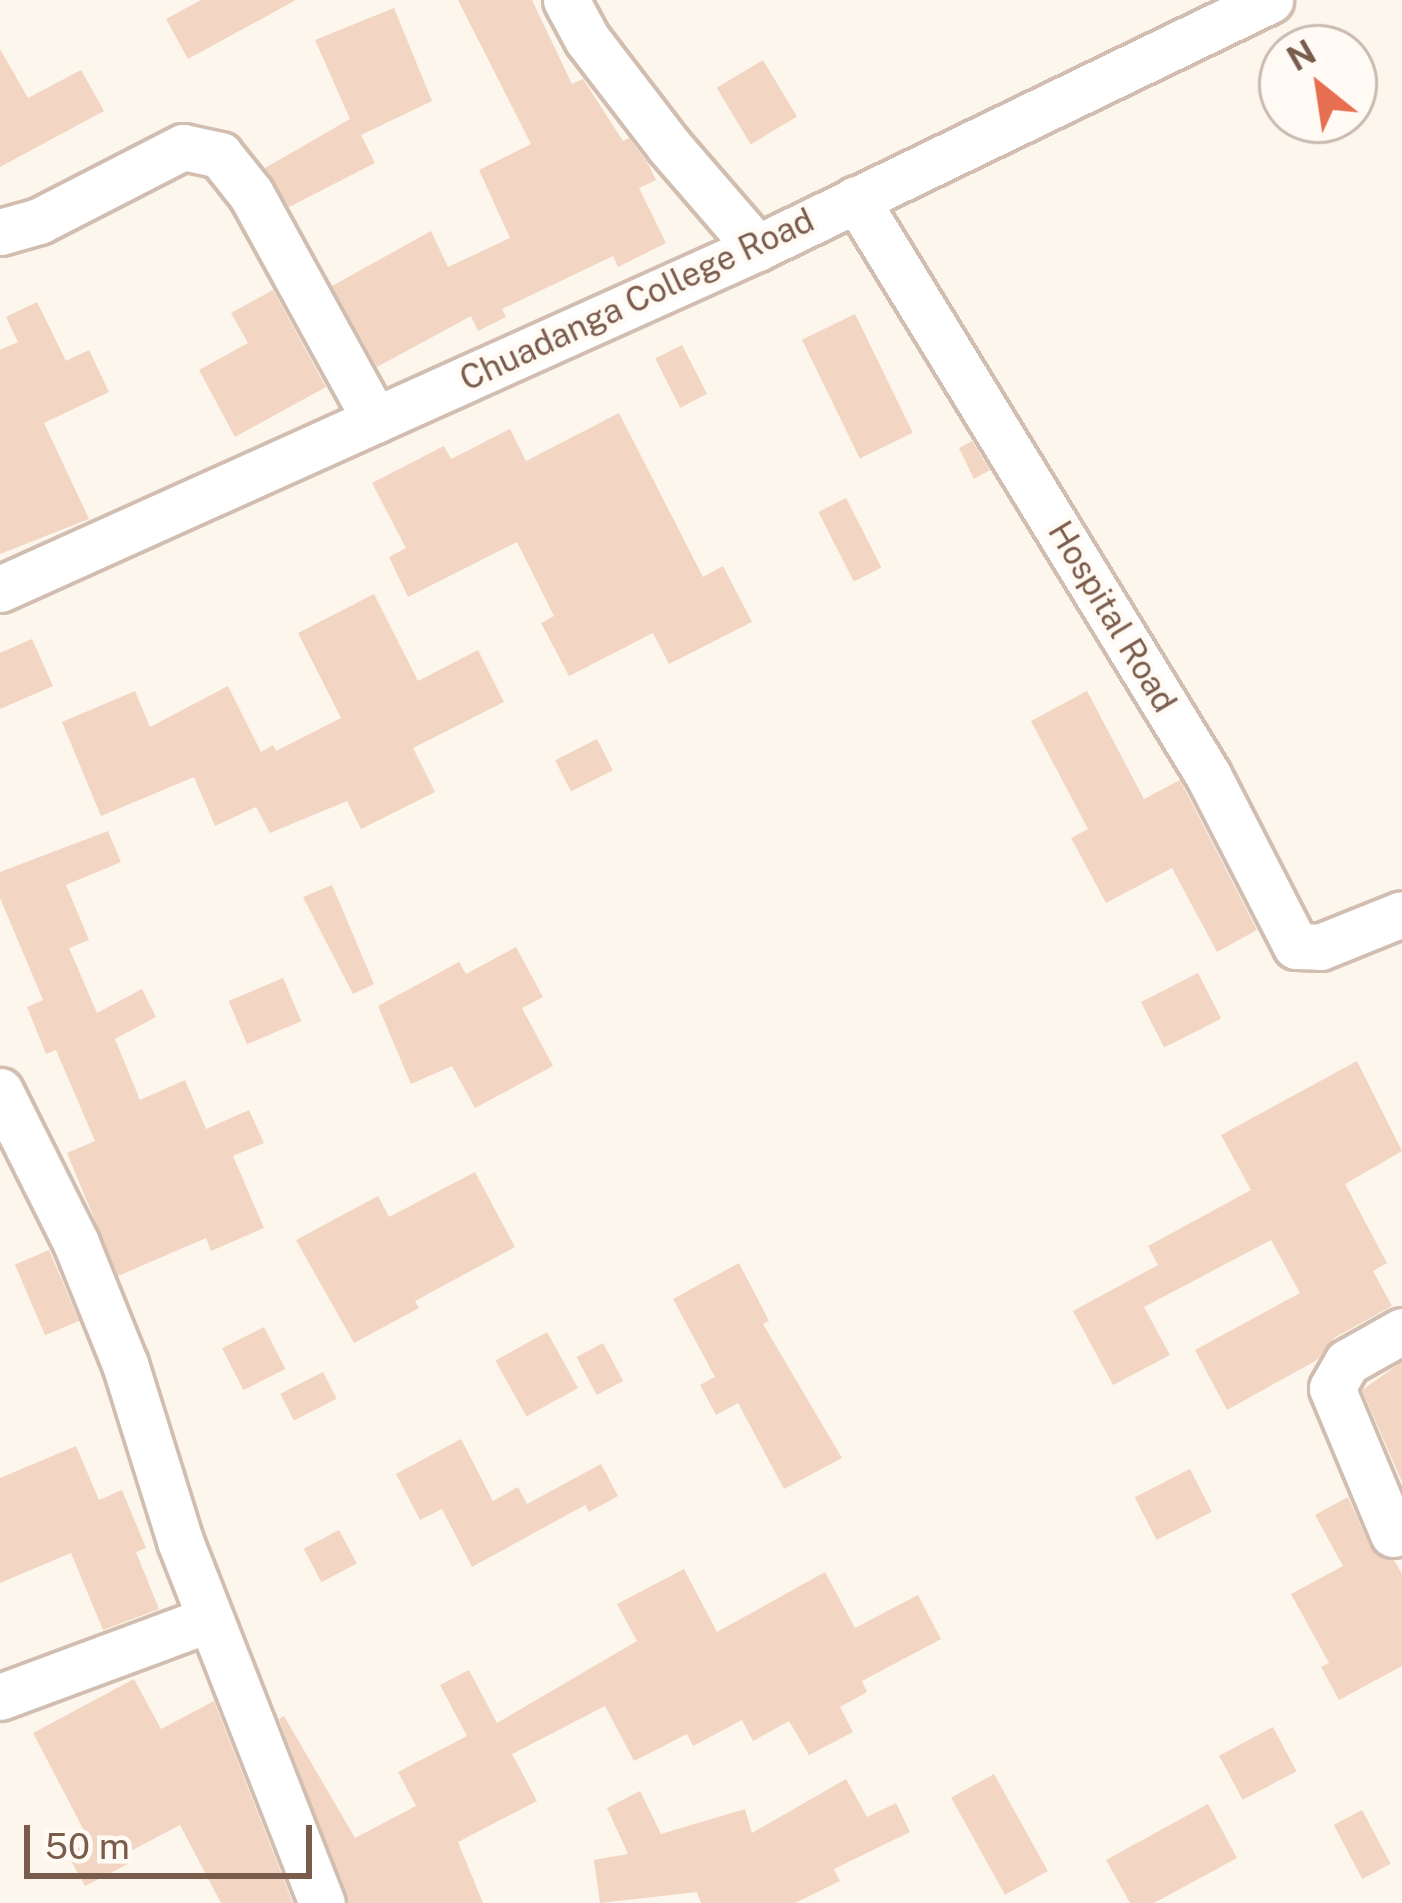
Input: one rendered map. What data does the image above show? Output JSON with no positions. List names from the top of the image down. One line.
{"streets":{"street":["Chuadanga College Road","Hospital Road"]},"crossings":[["Chuadanga College Road","Hospital Road"]],"scale_bar":"50 m","north":"top left"}
